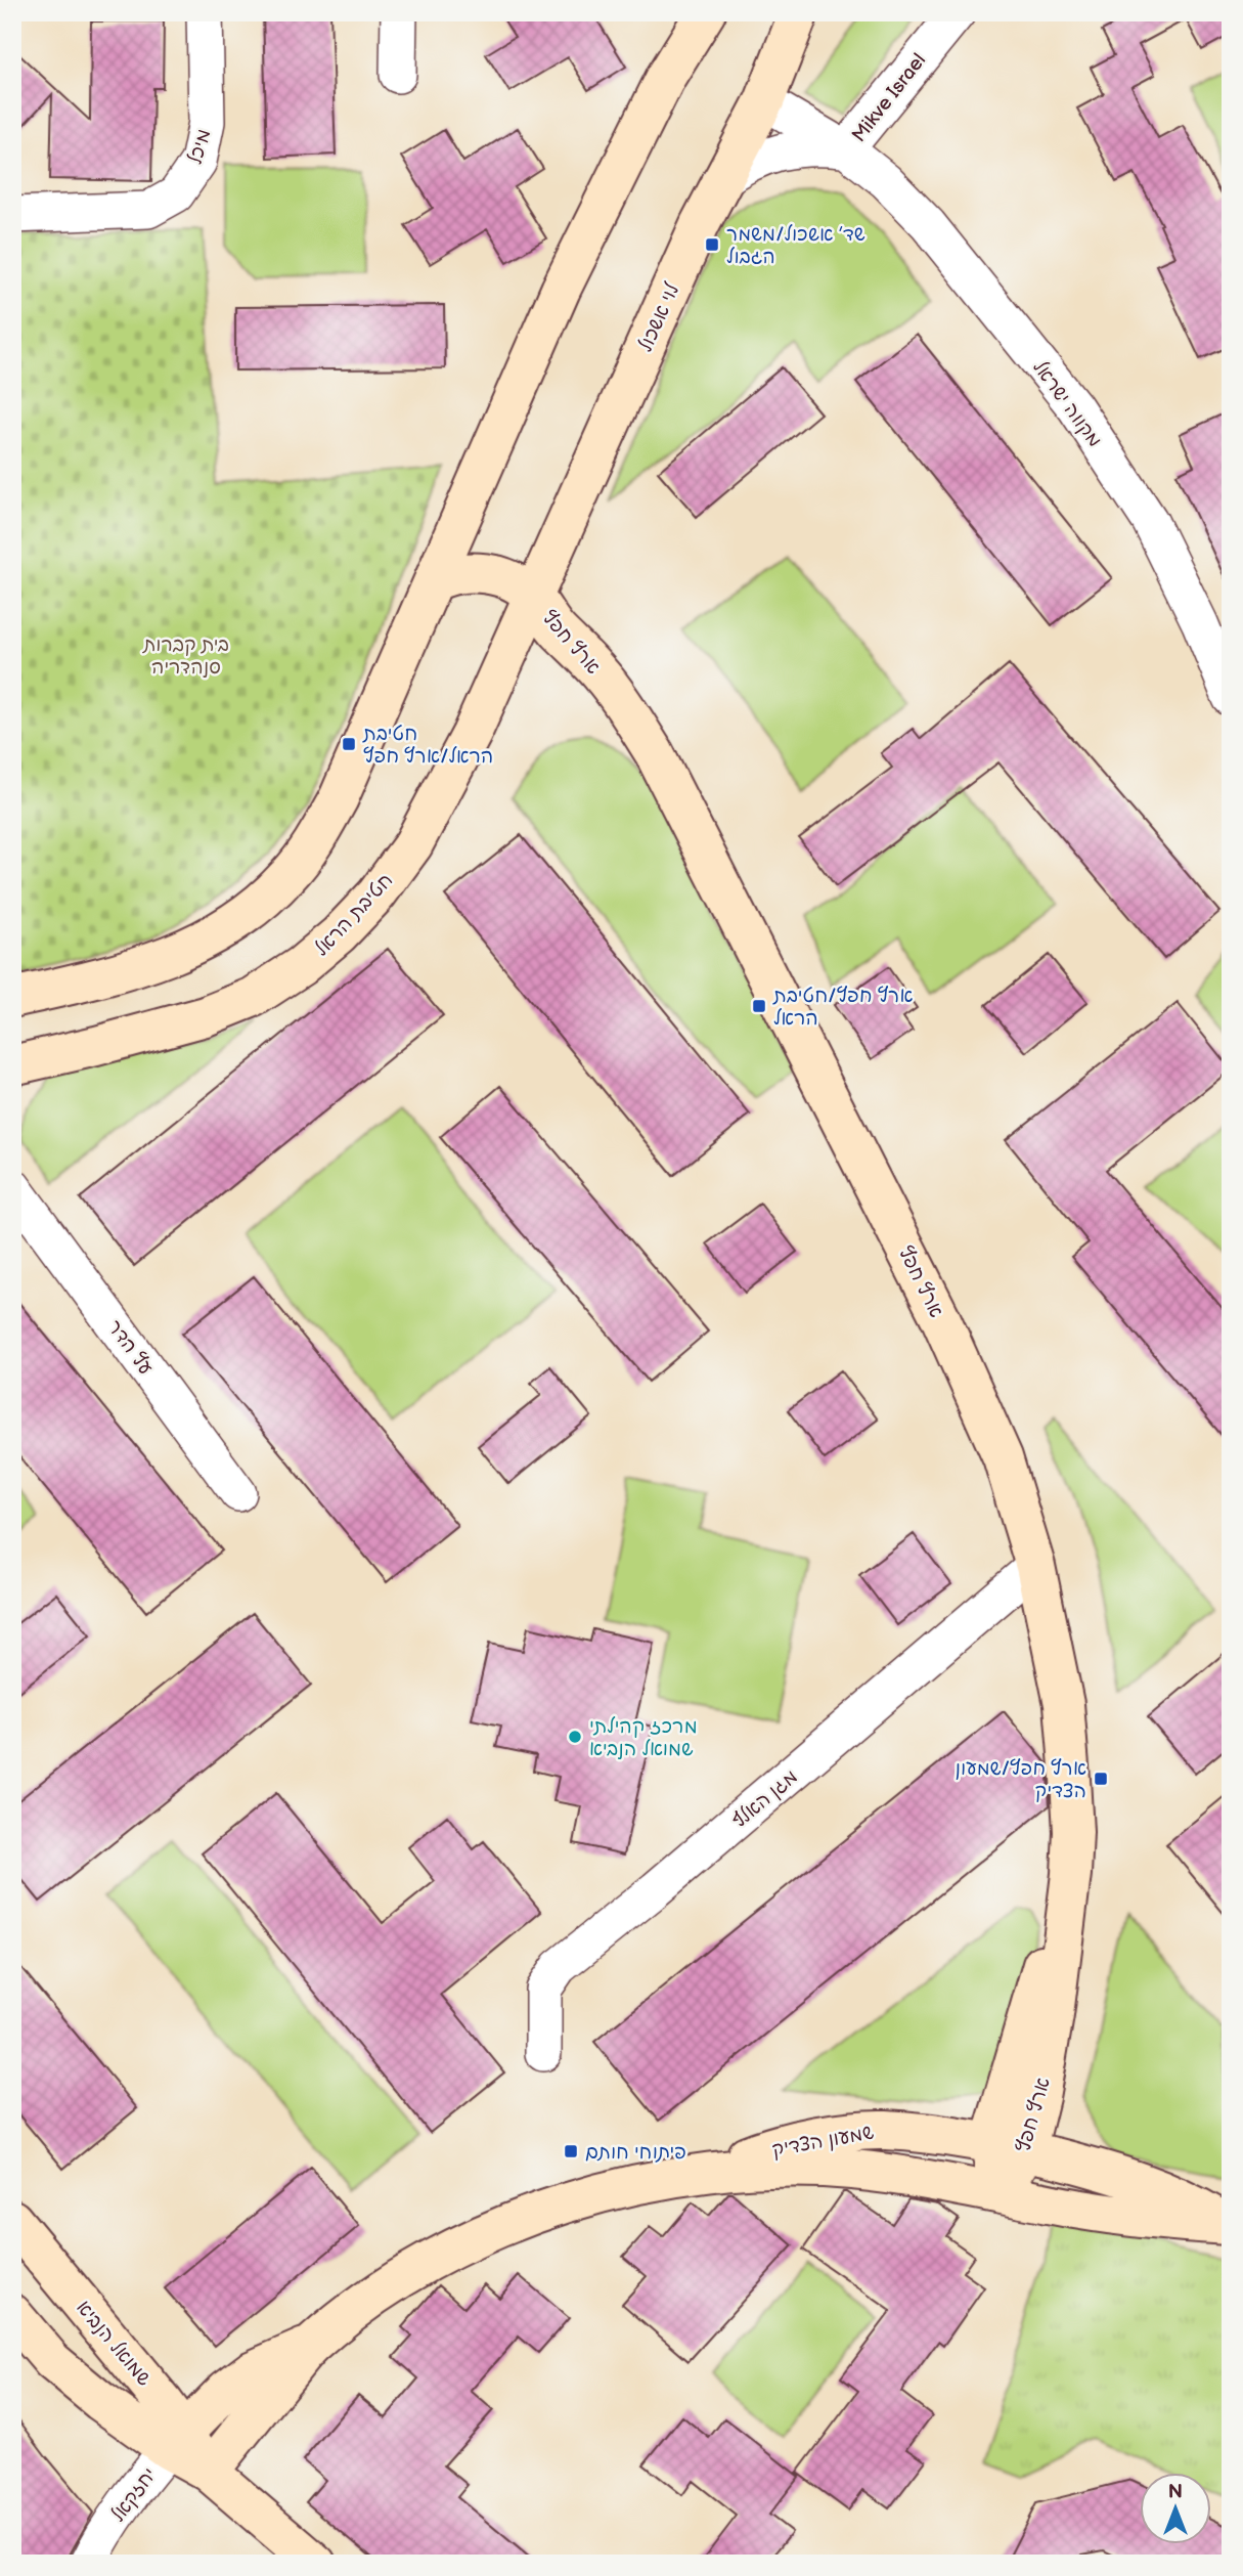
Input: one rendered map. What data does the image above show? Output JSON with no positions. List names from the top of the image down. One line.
{"streets":{"street":["Mikve Israel","מיכל","לוי אשכול","מקווה ישראל","ארץ חפץ","חטיבת הראל","עץ הדר","מגן האלף","שמעון הצדיק","שמואל הנביא","יחזקאל"]},"crossings":[["Mikve Israel","מקווה ישראל"],["לוי אשכול","מקווה ישראל"],["לוי אשכול","ארץ חפץ"],["לוי אשכול","חטיבת הראל"],["ארץ חפץ","חטיבת הראל"],["ארץ חפץ","מגן האלף"],["ארץ חפץ","שמעון הצדיק"],["שמואל הנביא","יחזקאל"]],"parks":["בית קברות סנהדריה"],"places":{"transit":["שד׳ אשכול/משמר הגבול","חטיבת הראל/ארץ חפץ","ארץ חפץ/חטיבת הראל","ארץ חפץ/שמעון הצדיק","פיתוחי חותם"],"other":["מרכז קהילתי שמואל הנביא"]},"north":"top"}
